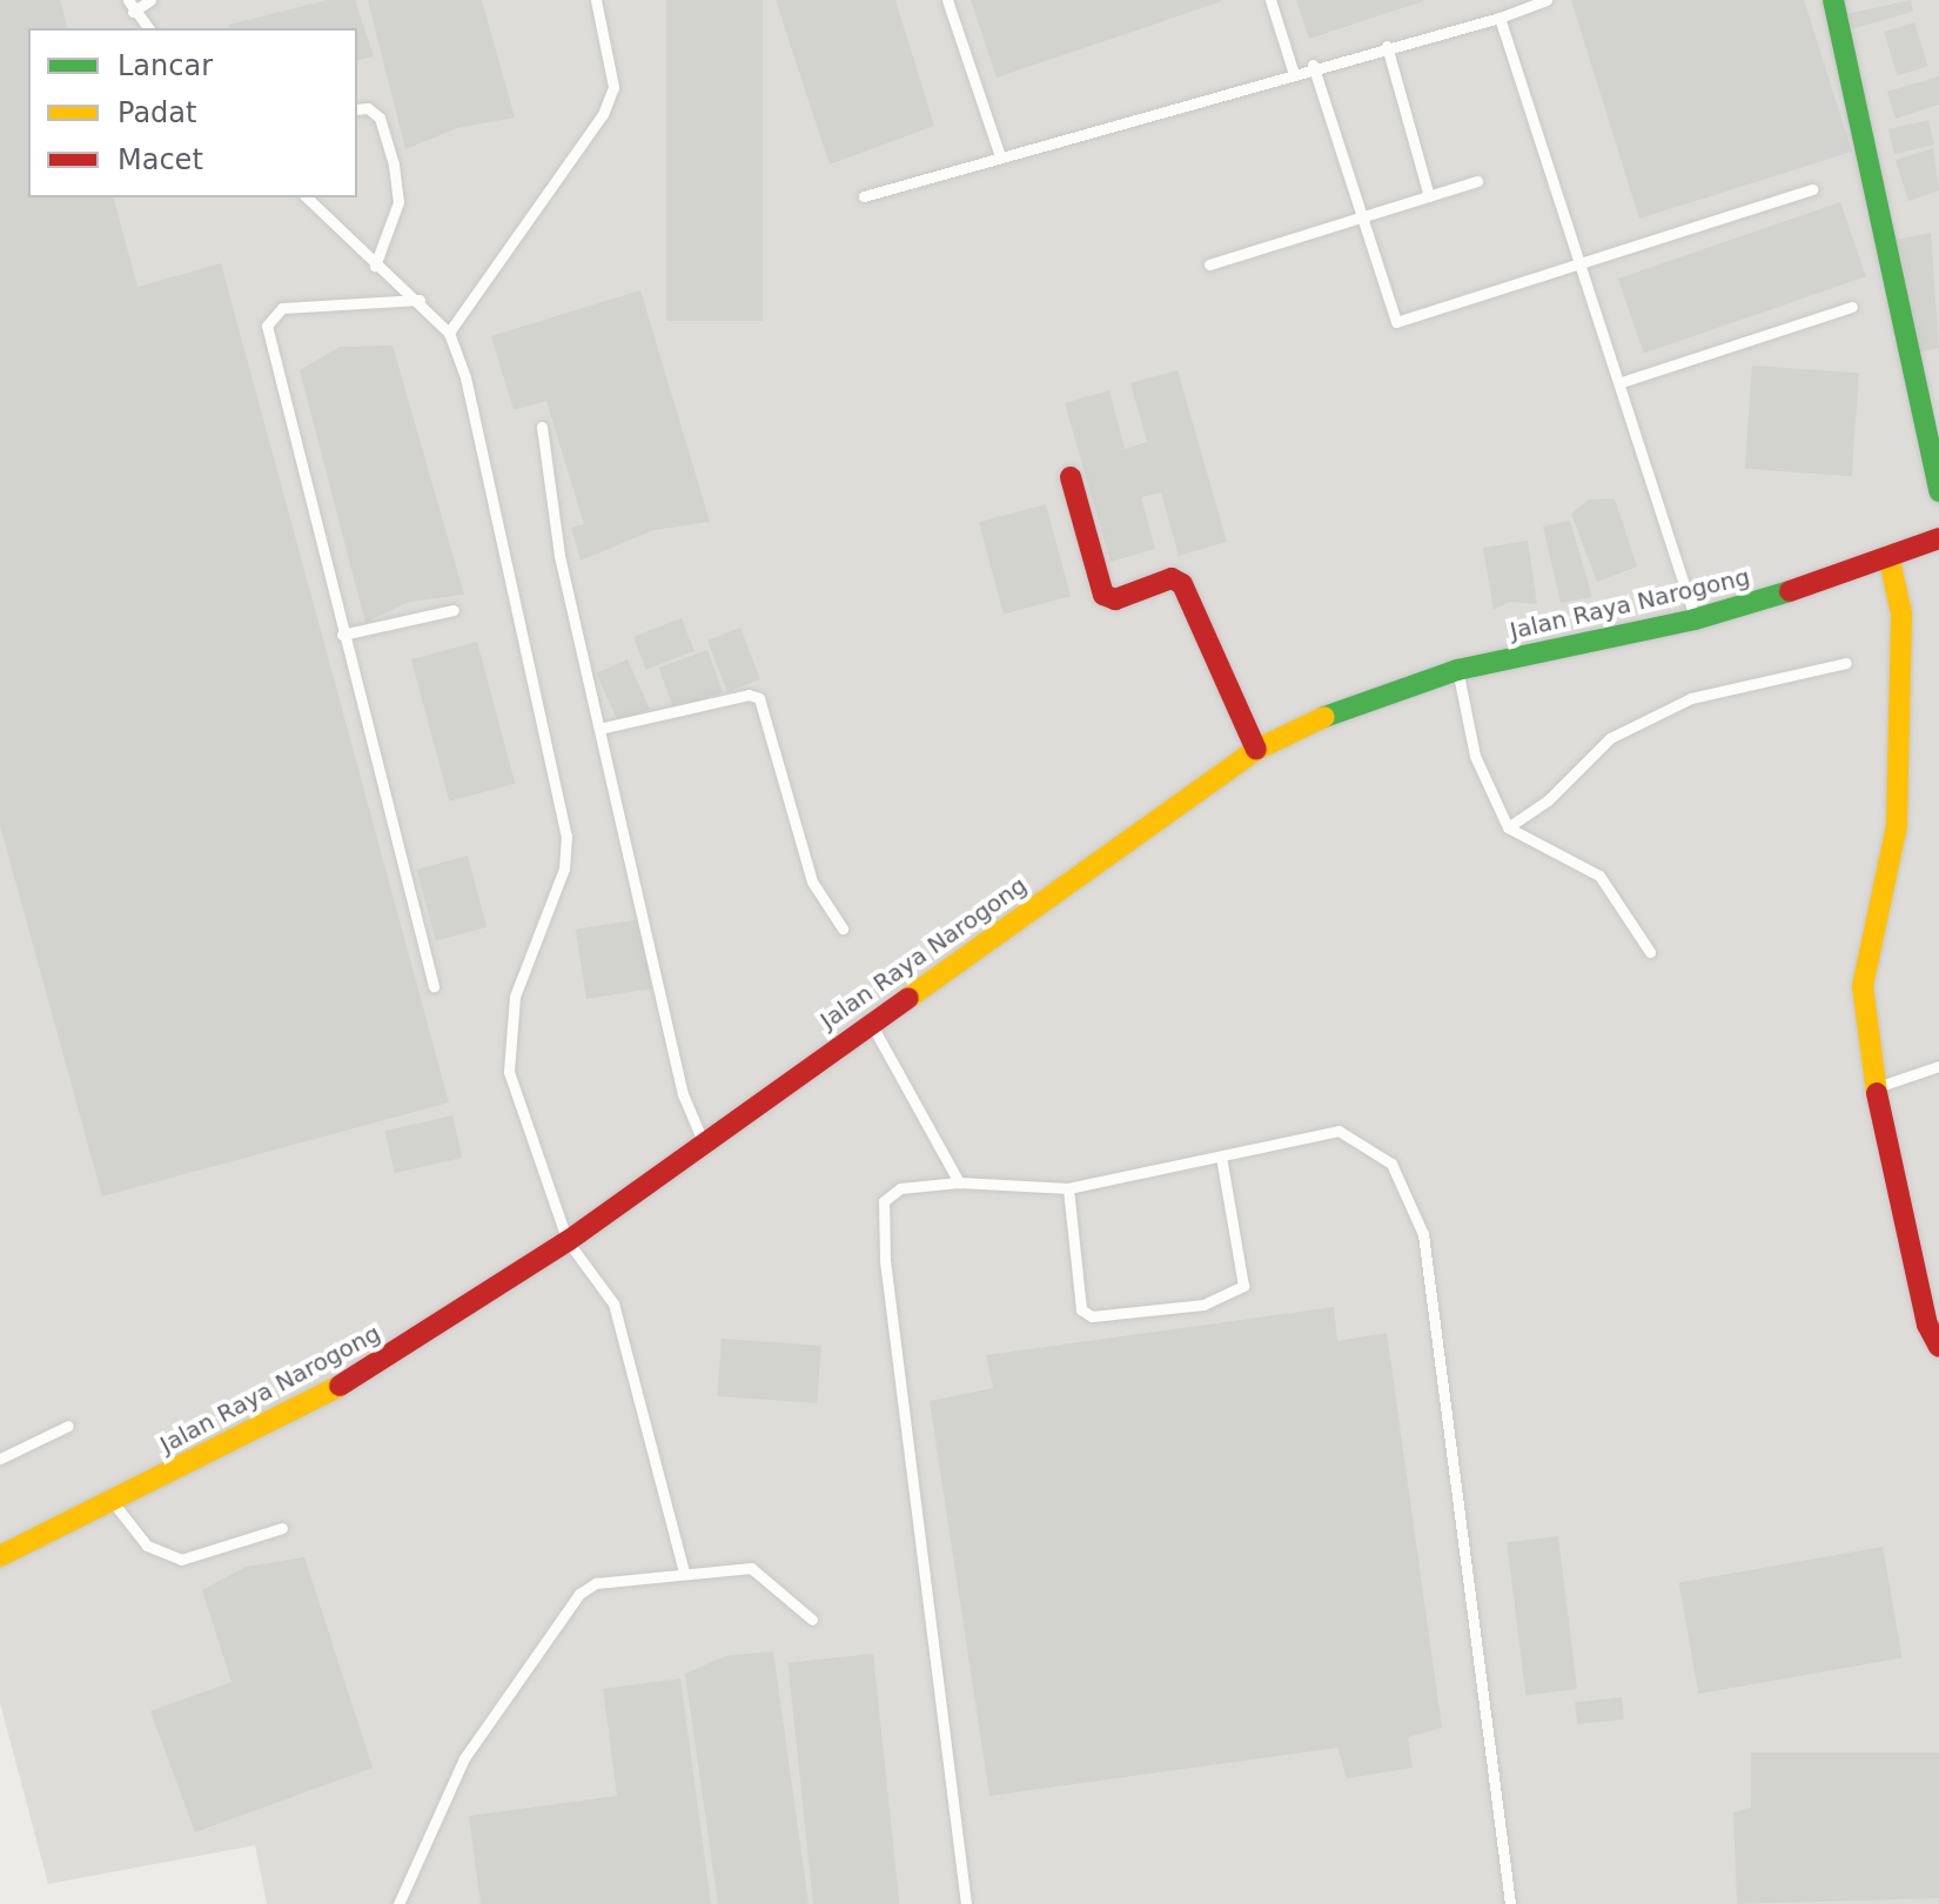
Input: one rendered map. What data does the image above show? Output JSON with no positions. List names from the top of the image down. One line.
{"streets":{"main road":["Jalan Raya Narogong"]},"legend":["Lancar","Padat","Macet"]}
